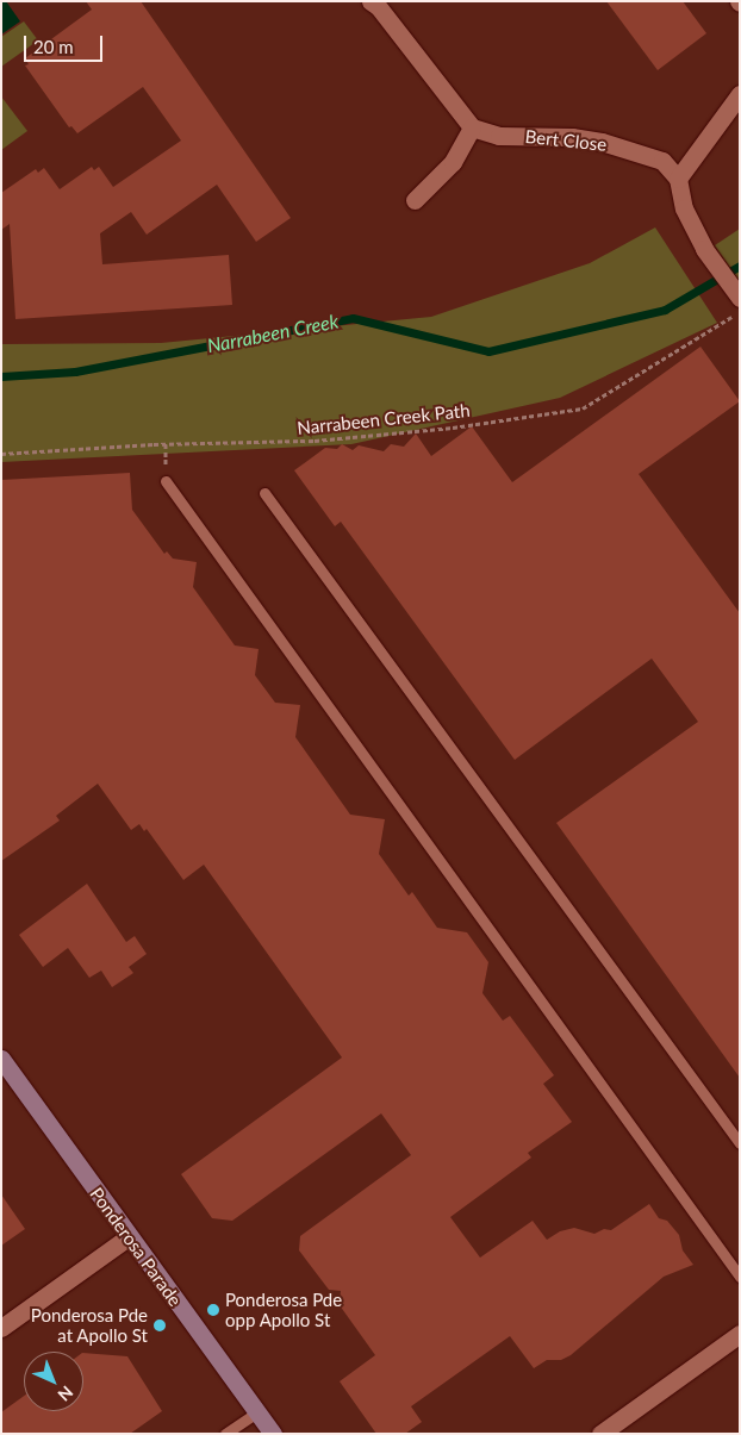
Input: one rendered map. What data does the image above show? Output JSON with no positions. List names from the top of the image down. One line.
{"streets":{"street":["Bert Close","Ponderosa Parade"],"path":["Narrabeen Creek Path"]},"water":["Narrabeen Creek"],"places":["Ponderosa Pde opp Apollo St","Ponderosa Pde at Apollo St"],"scale_bar":"20 m","north":"bottom right"}
